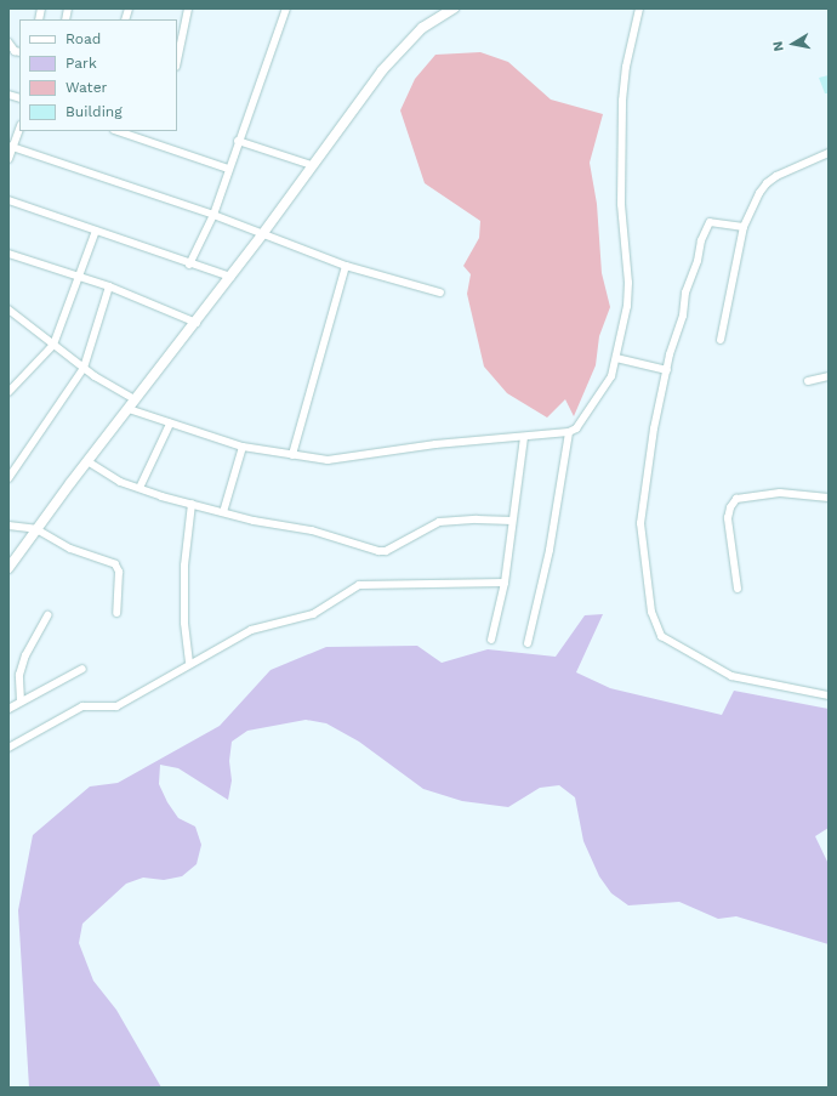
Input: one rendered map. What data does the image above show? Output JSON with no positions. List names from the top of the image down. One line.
{"legend":["Road","Park","Water","Building"],"north":"left"}
